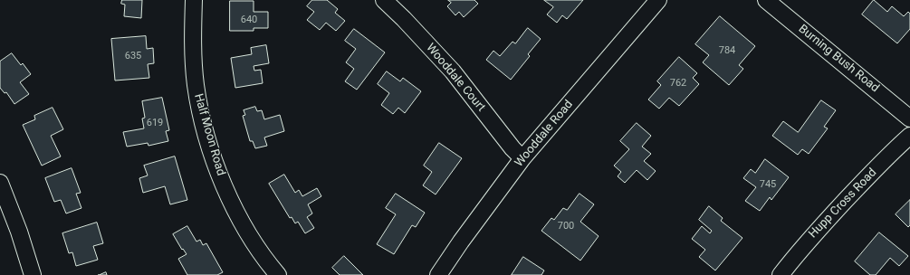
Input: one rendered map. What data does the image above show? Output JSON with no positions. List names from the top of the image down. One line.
{"streets":{"street":["Burning Bush Road","Wooddale Court","Wooddale Road","Half Moon Road","Hupp Cross Road"]},"crossings":[["Wooddale Court","Wooddale Road"]],"house_numbers":["640","784","635","762","619","745","700"]}
